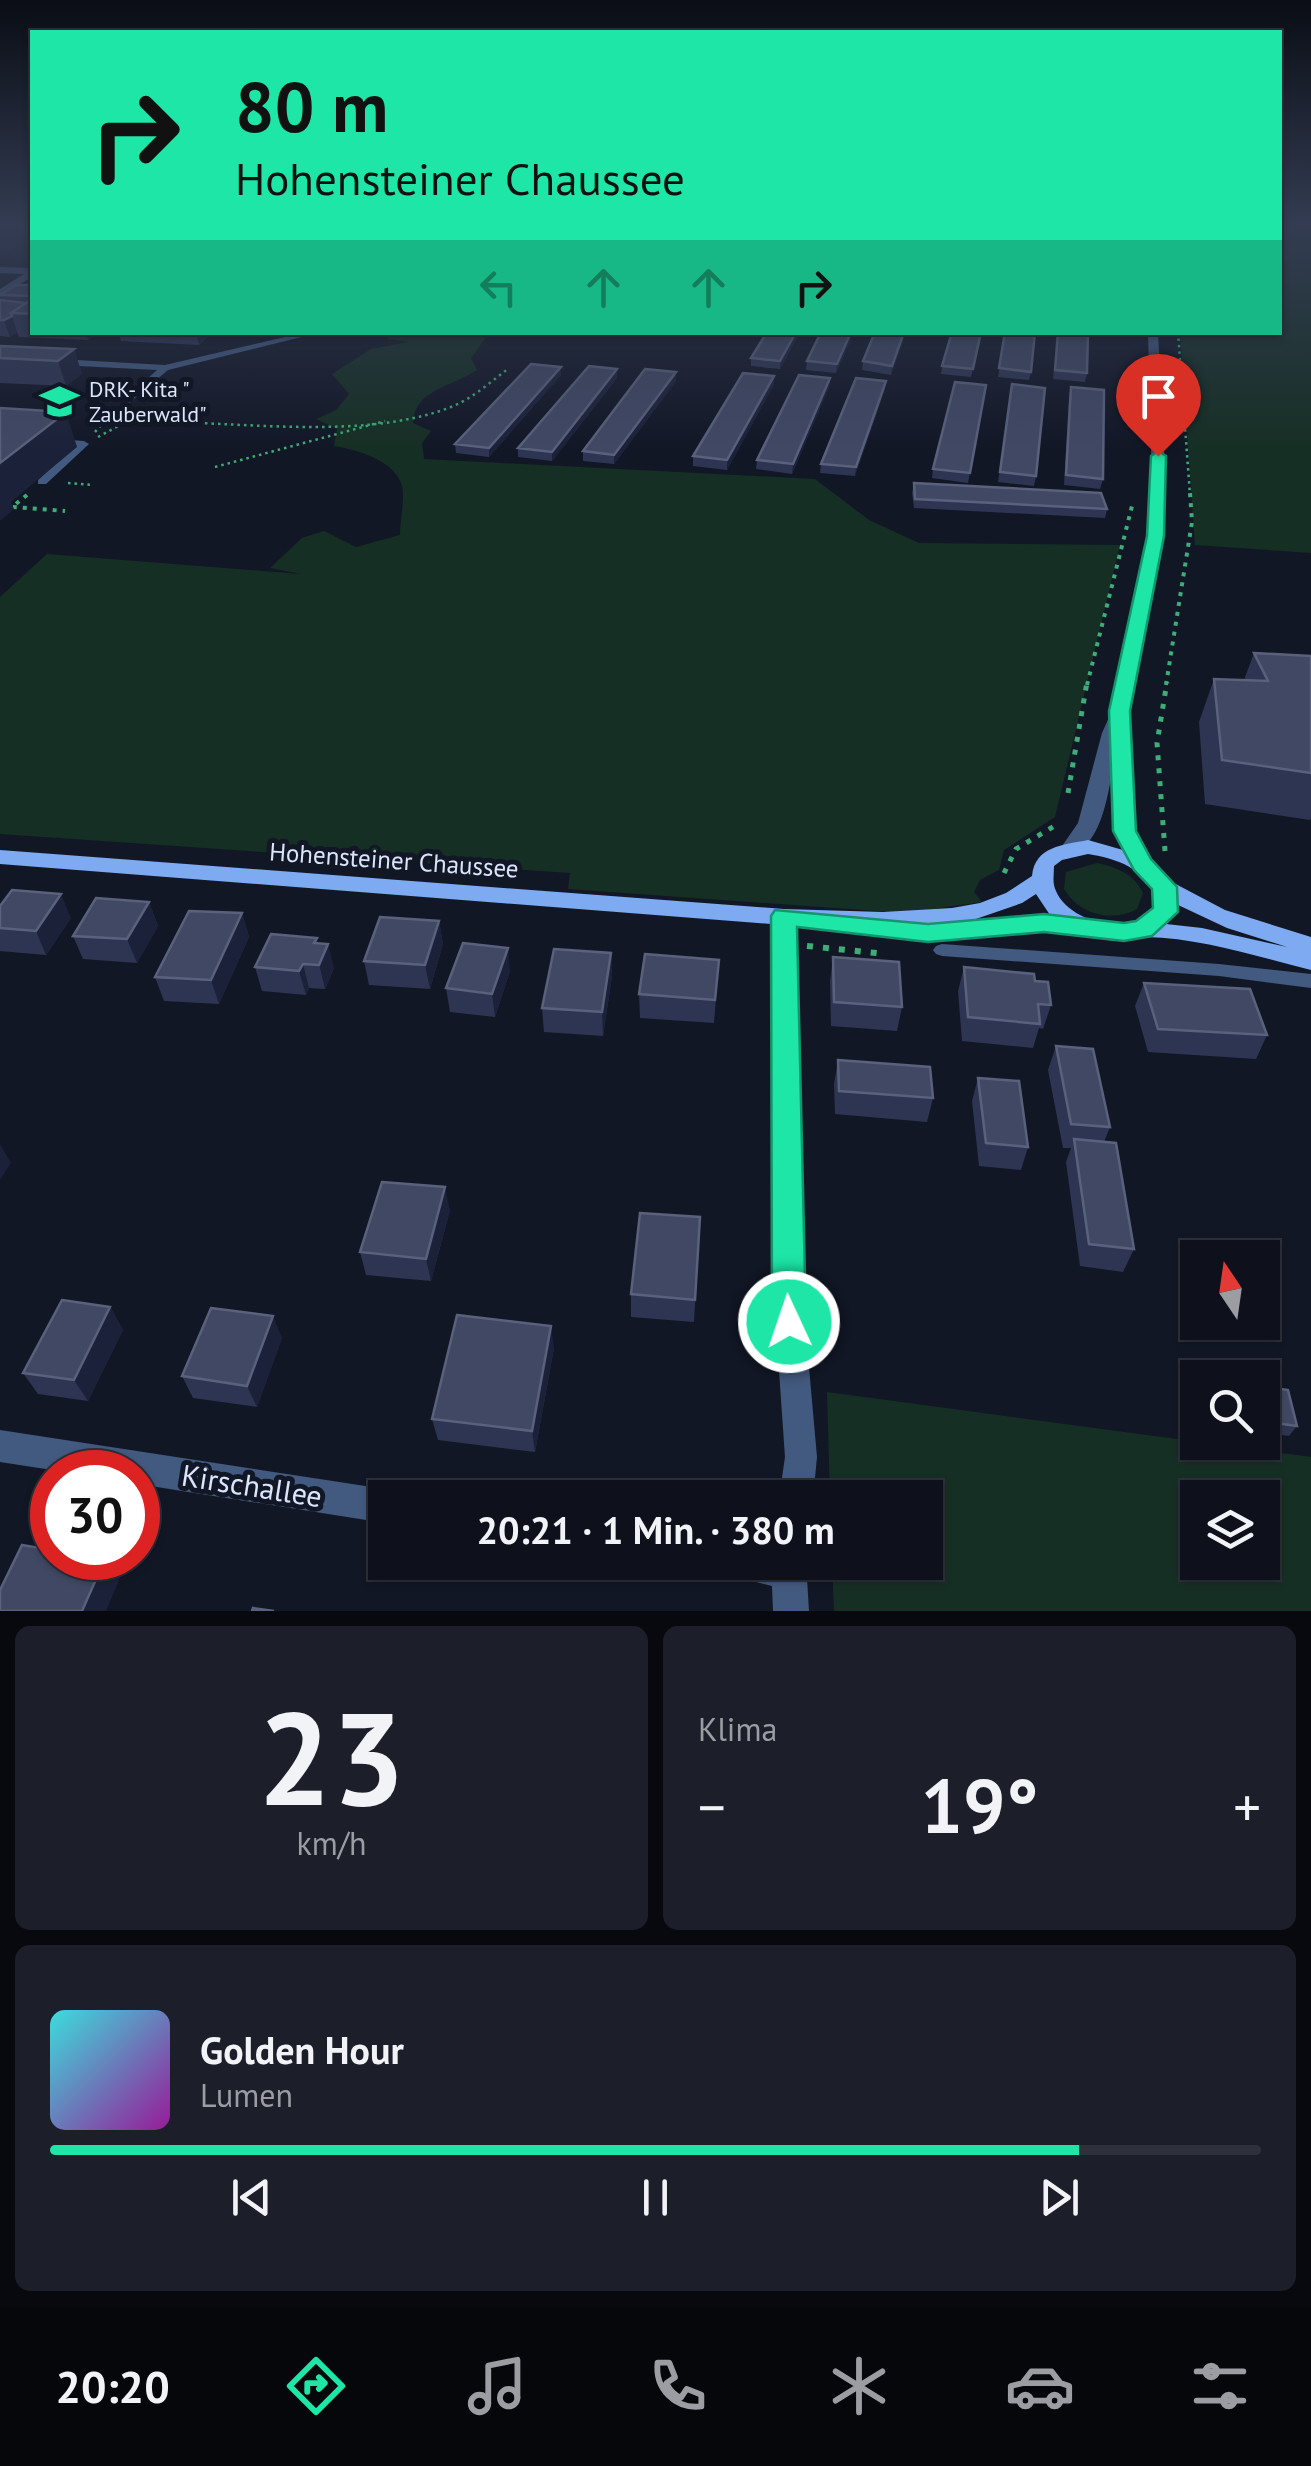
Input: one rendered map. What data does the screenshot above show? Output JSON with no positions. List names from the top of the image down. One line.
{"streets":{"main road":["Hohensteiner Chaussee"],"street":["Kirschallee"]},"places":{"school or university":["DRK- Kita \" Zauberwald\""]},"north":"top","page":{"turn":["80 m","Hohensteiner Chaussee"],"limit":"30","trip":"20:21 · 1 Min. · 380 m","tile":[["23","km/h"],"Klima"],"heat":["−","19°","+"],"song":["Golden Hour","Lumen"],"tabs":"20:20"}}
